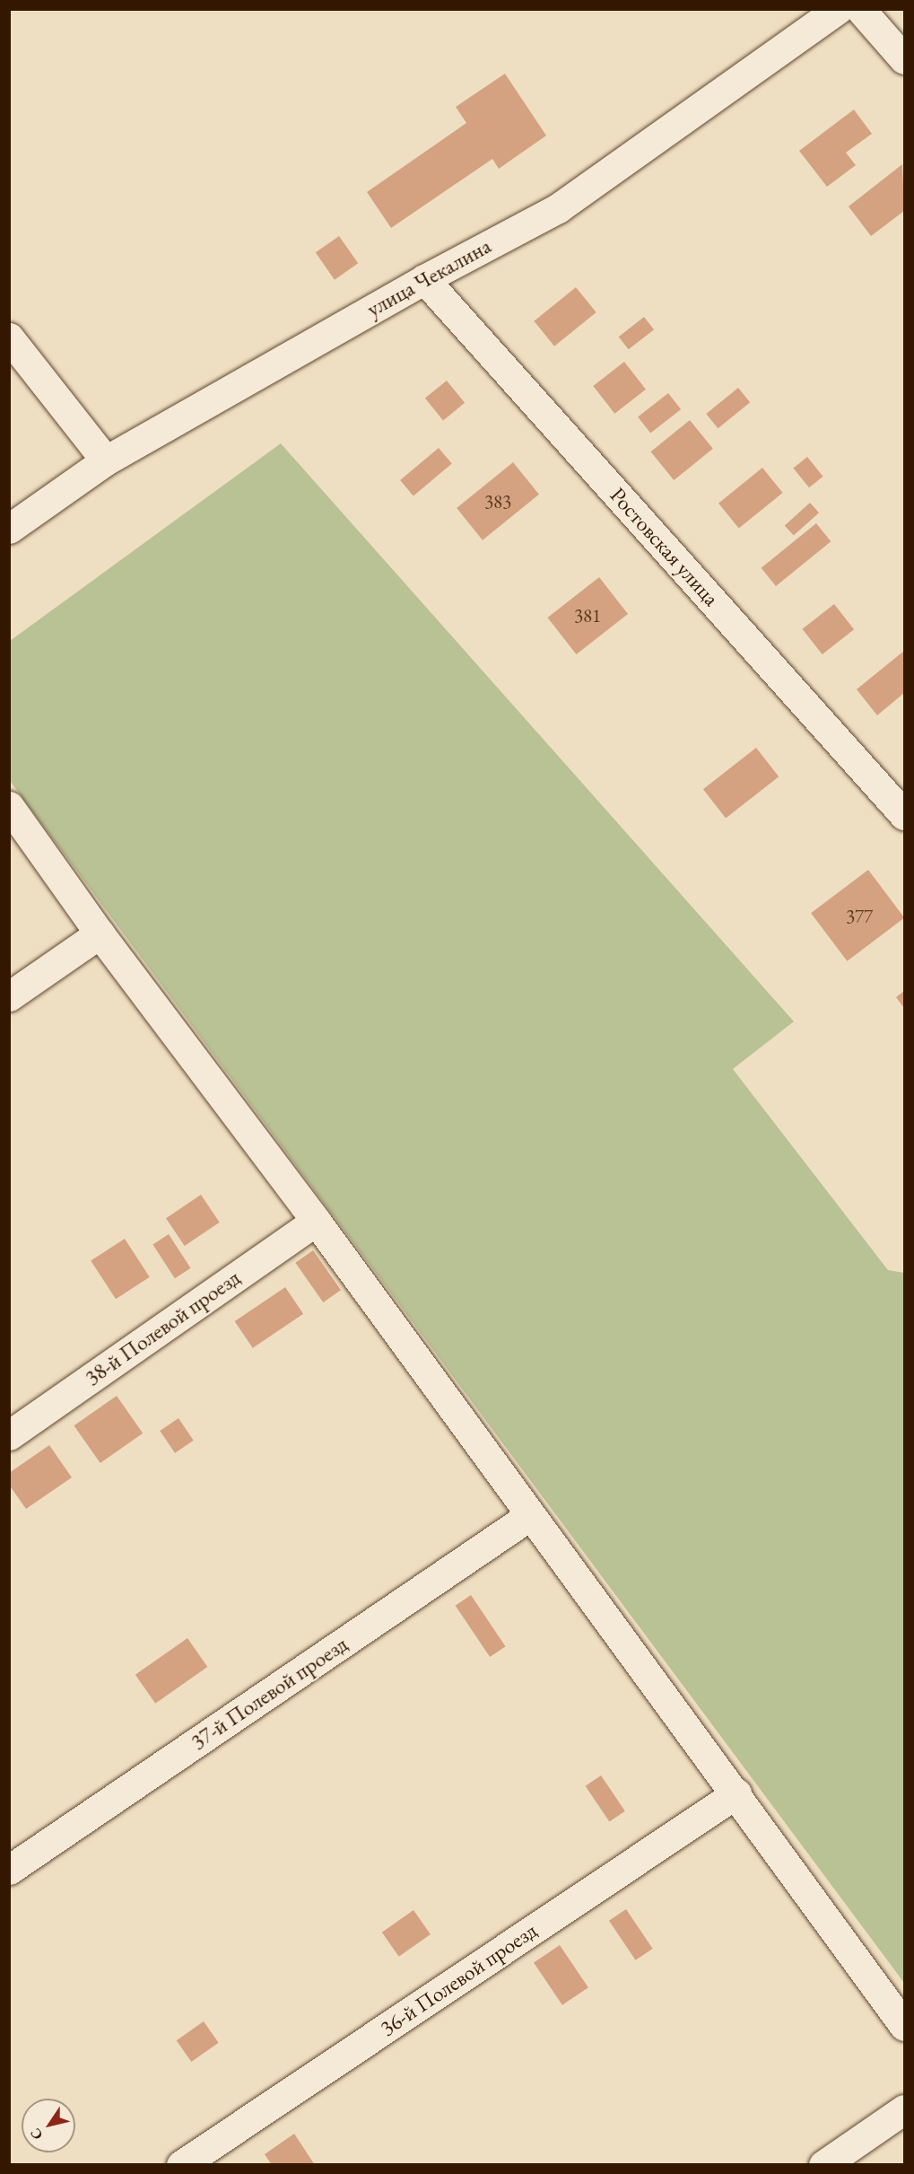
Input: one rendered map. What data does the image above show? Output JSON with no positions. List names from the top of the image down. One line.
{"streets":{"street":["улица Чекалина","Ростовская улица","38-й Полевой проезд","37-й Полевой проезд","36-й Полевой проезд"]},"crossings":[["улица Чекалина","Ростовская улица"]],"house_numbers":["383","381","377"],"north":"bottom left"}
